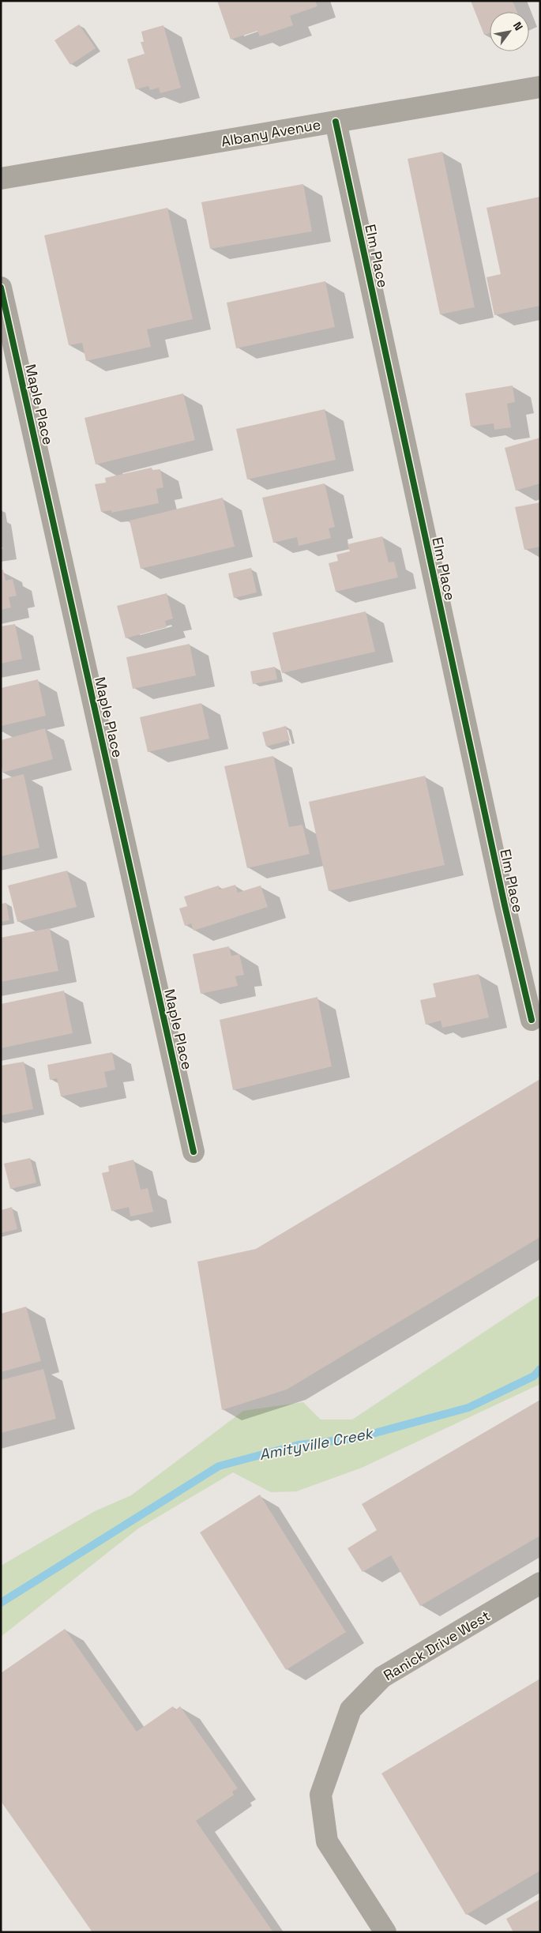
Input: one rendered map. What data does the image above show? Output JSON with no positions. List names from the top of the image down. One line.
{"streets":{"street":["Albany Avenue","Elm Place","Maple Place","Ranick Drive West"]},"crossings":[["Albany Avenue","Elm Place"]],"water":["Amityville Creek"],"north":"top right"}
